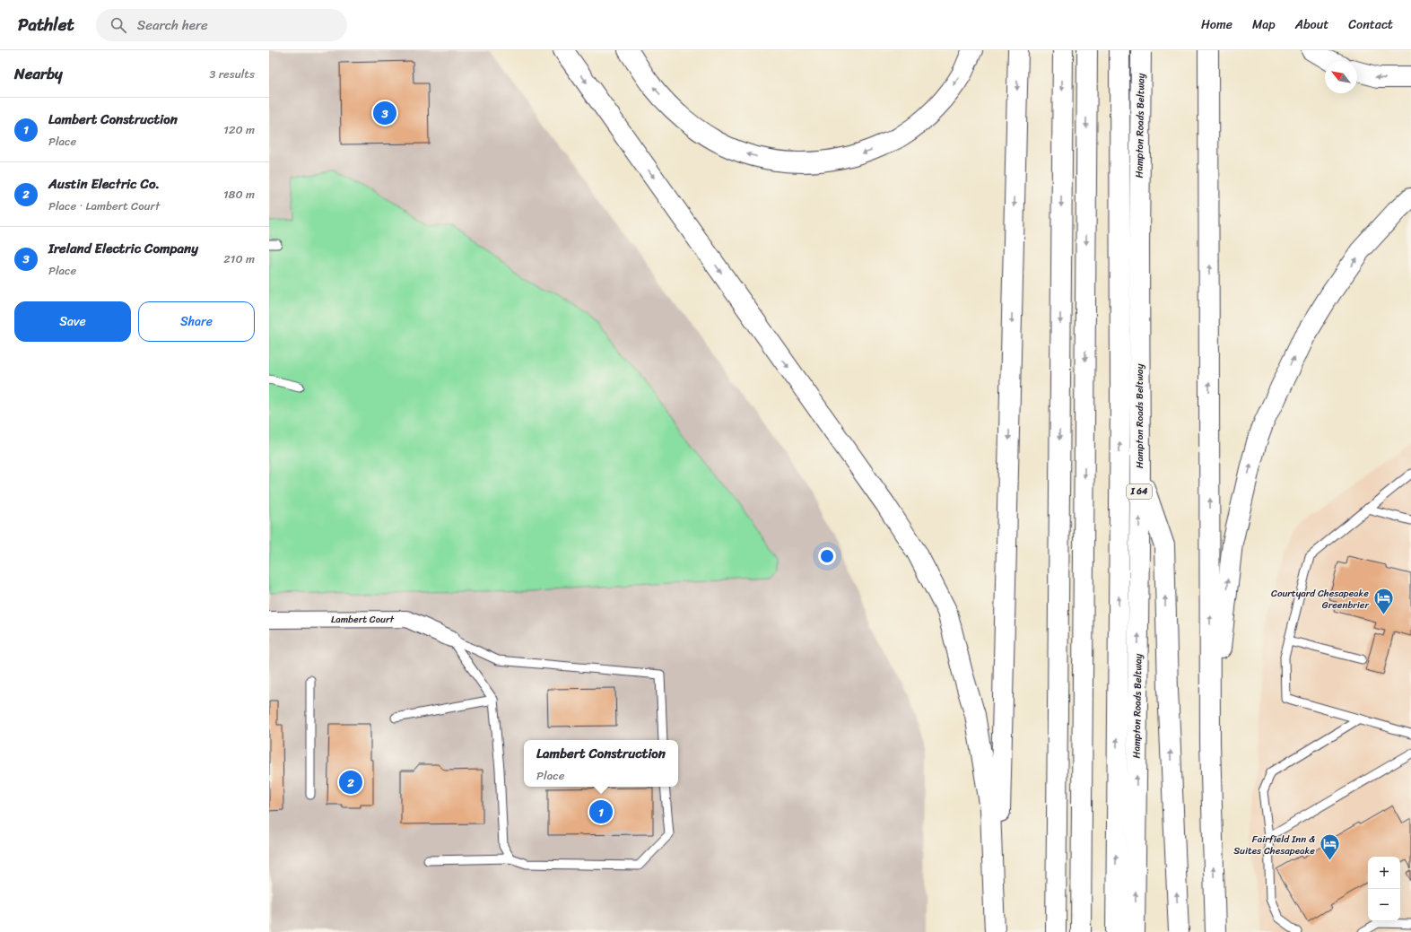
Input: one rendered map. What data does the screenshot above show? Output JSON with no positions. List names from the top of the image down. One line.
{"streets":{"highway":["Hampton Roads Beltway","I 64"],"street":["Lambert Court"]},"places":{"hotel":["Courtyard Chesapeake Greenbrier","Fairfield Inn & Suites Chesapeake"]},"north":"top left","page":{"header":"Pathlet","search":"Search here","nav":["Home","Map","About","Contact"],"heading":["Nearby","3 results"],"list":[{"mark":"1","name":"Lambert Construction","note":"Place","value":"120 m"},{"mark":"2","name":"Austin Electric Co.","note":"Place · Lambert Court","value":"180 m"},{"mark":"3","name":"Ireland Electric Company","note":"Place","value":"210 m"}],"pins":["3","2","1"],"buttons":["Save","Share"],"popup":["Lambert Construction","Place"],"map_buttons":["+","−"]}}
